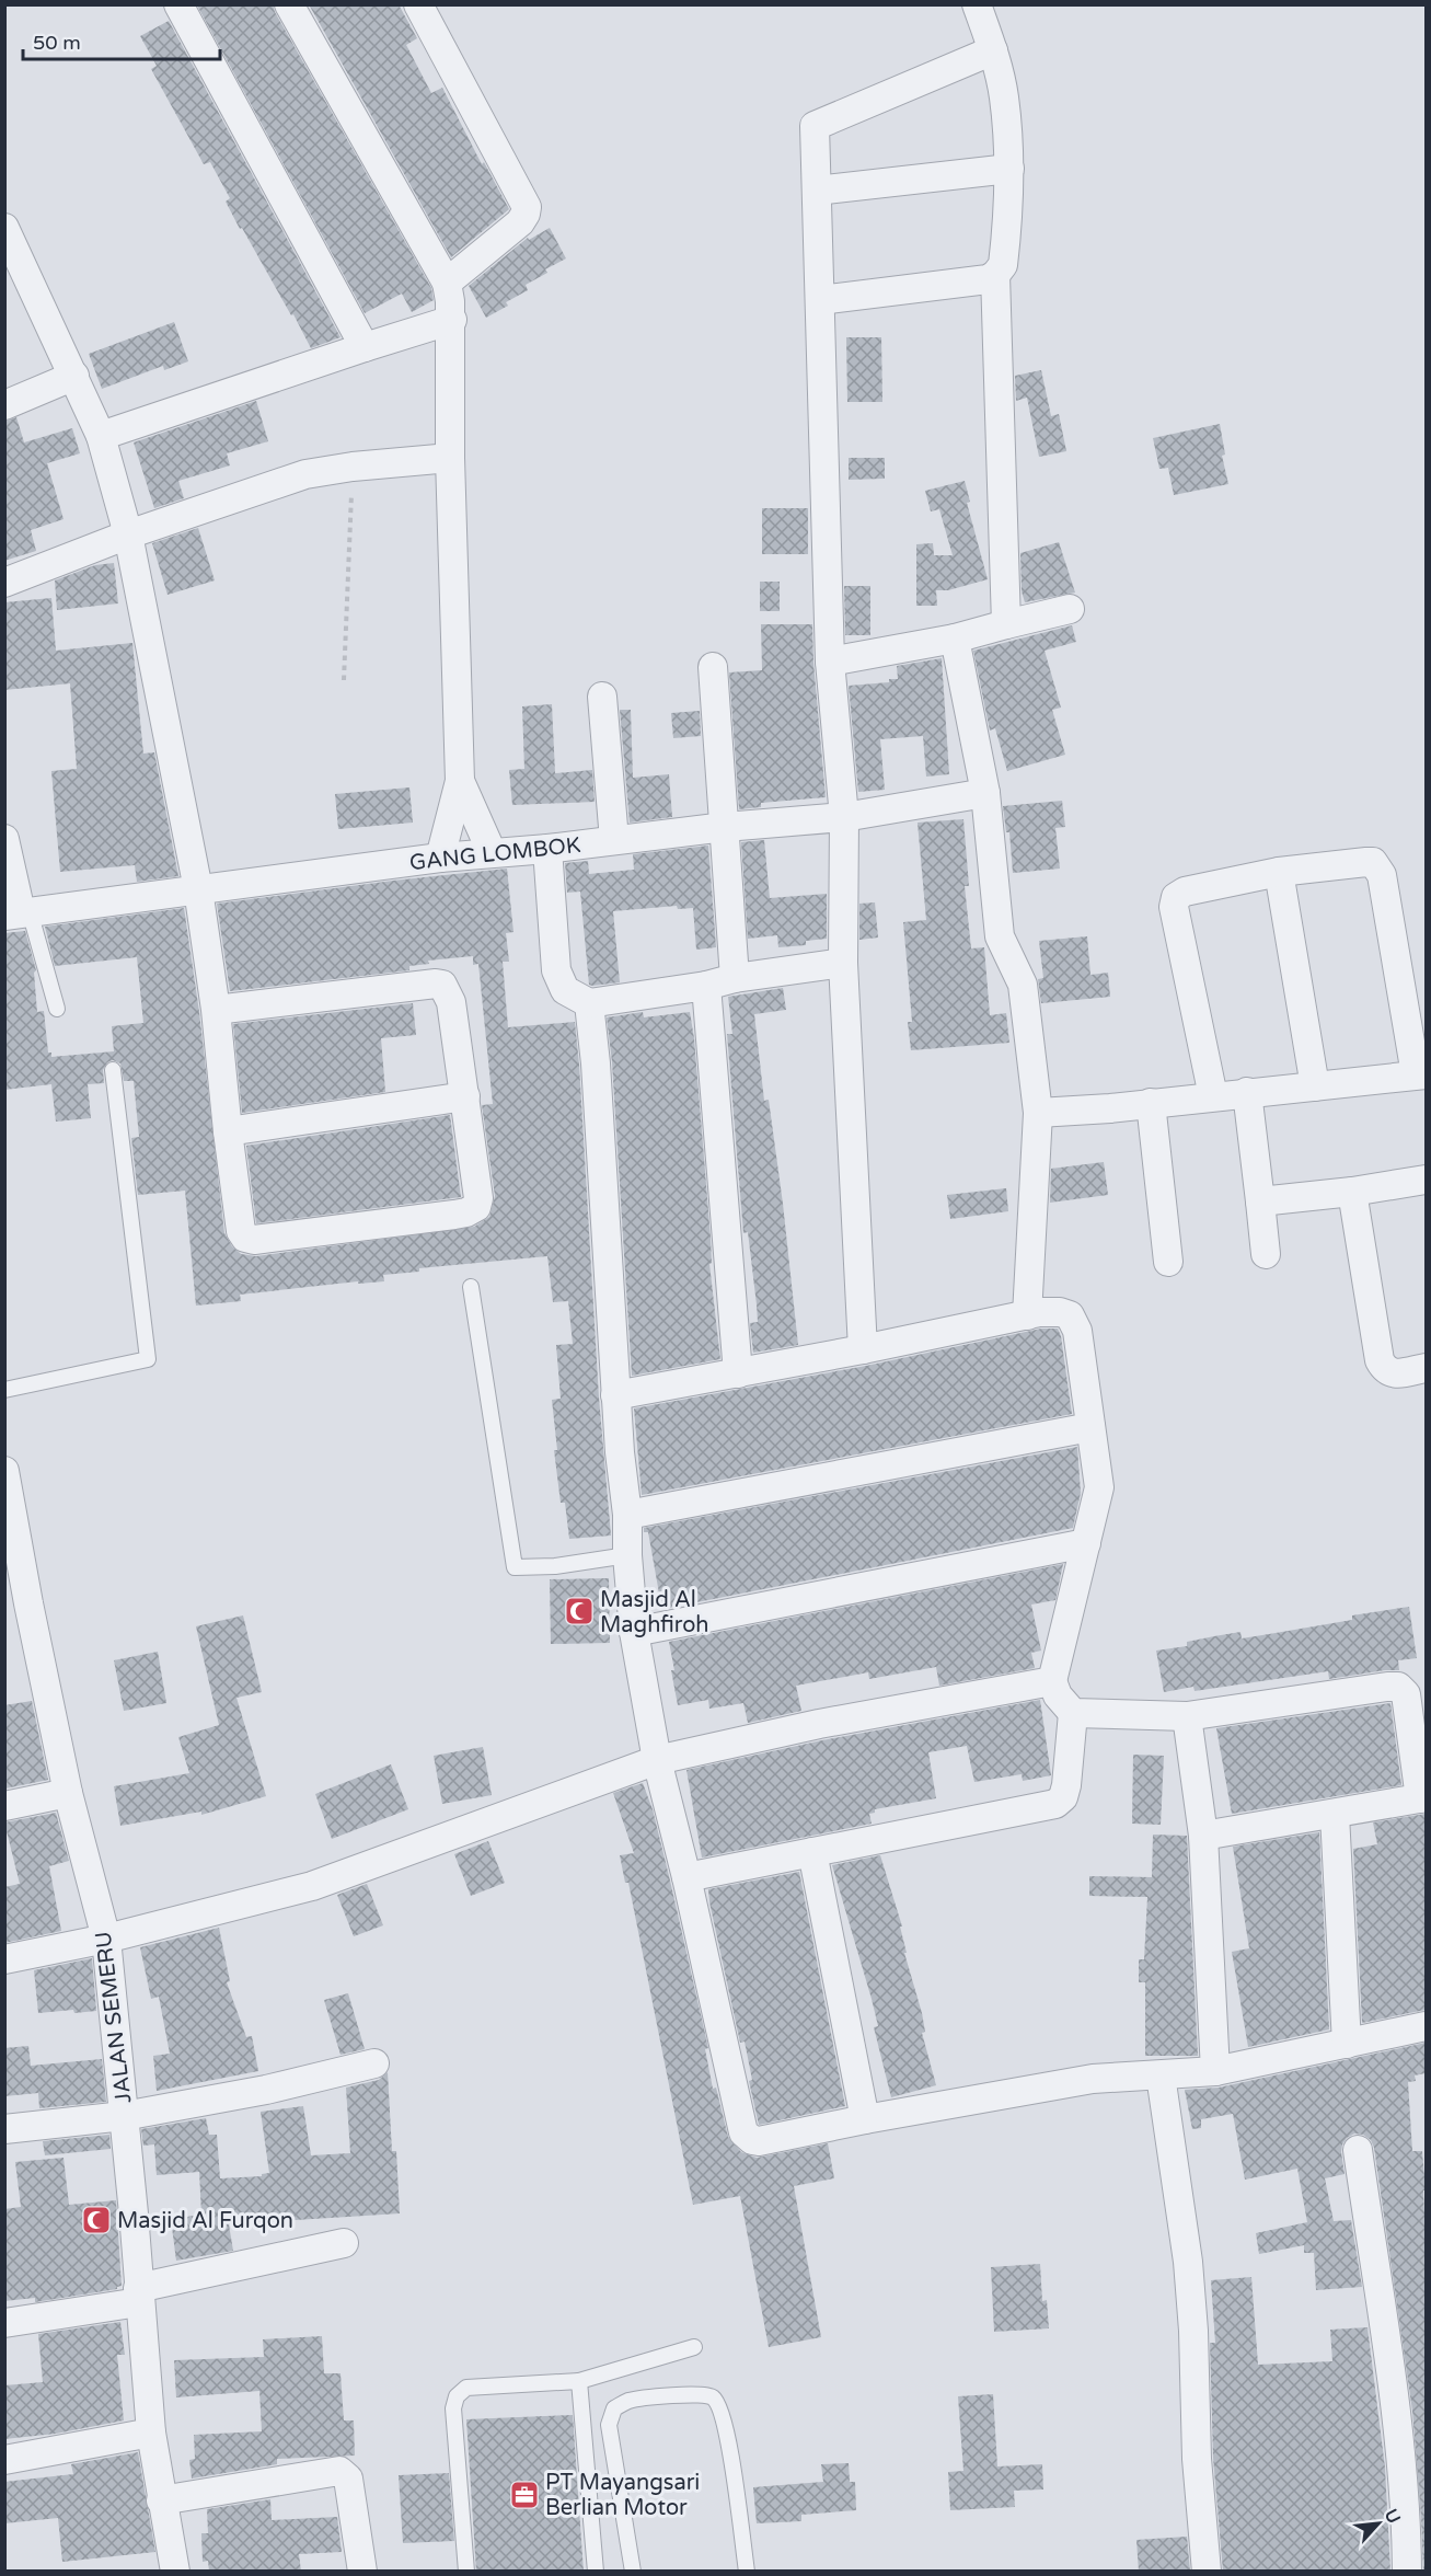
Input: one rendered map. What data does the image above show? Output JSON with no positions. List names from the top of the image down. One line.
{"streets":{"street":["GANG LOMBOK","JALAN SEMERU"]},"places":{"mosque":["Masjid Al Maghfiroh","Masjid Al Furqon"],"office":["PT Mayangsari Berlian Motor"]},"scale_bar":"50 m","north":"top right"}
